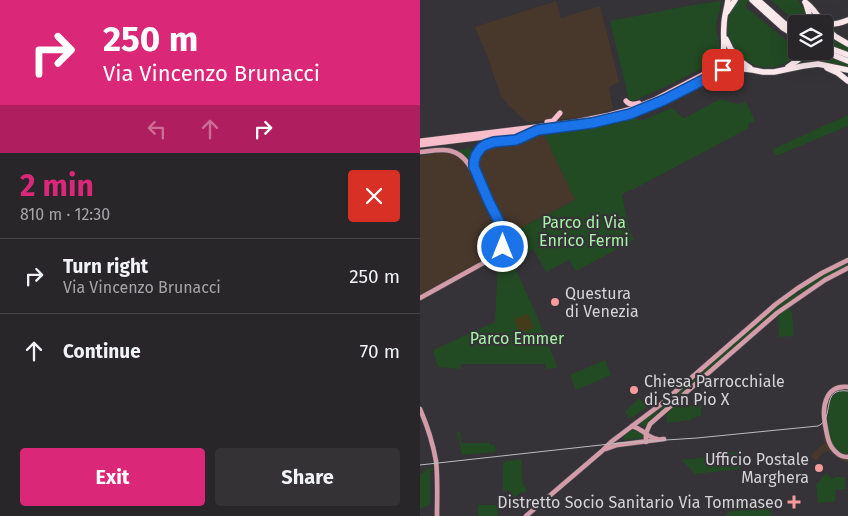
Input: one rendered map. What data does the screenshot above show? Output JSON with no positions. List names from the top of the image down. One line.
{"parks":["Parco di Via Enrico Fermi","Parco Emmer"],"places":{"other":["Questura di Venezia","Chiesa Parrocchiale di San Pio X","Ufficio Postale Marghera"],"health":["Distretto Socio Sanitario Via Tommaseo"]},"page":{"turn":["250 m","Via Vincenzo Brunacci"],"heading":["2 min","810 m · 12:30"],"list":[{"name":"Turn right","note":"Via Vincenzo Brunacci","value":"250 m"},{"name":"Continue","value":"70 m"}],"buttons":["Exit","Share"]}}
